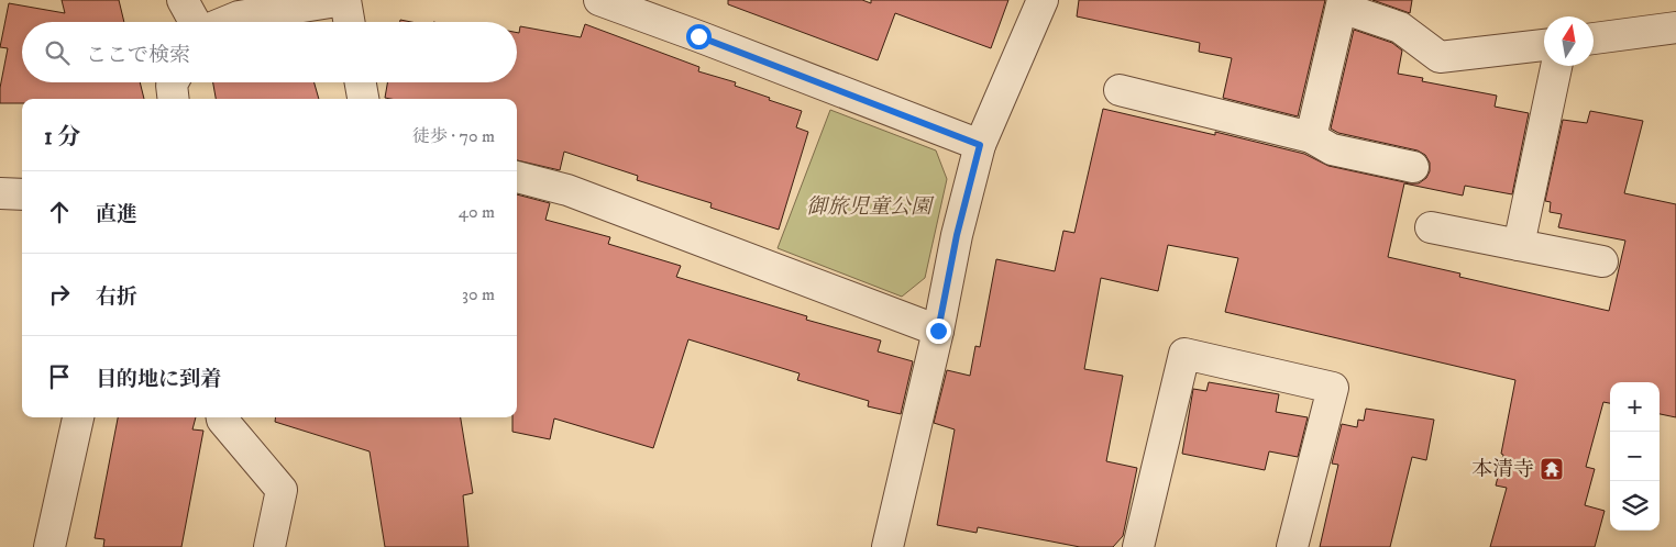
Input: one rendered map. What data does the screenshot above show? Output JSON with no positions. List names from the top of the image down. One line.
{"parks":["御旅児童公園"],"places":{"temple":["本清寺"]},"north":"top","page":{"search":"ここで検索","heading":["1 分","徒歩 · 70 m"],"list":[["直進","40 m"],["右折","30 m"],"目的地に到着"],"map_buttons":["+","−"]}}
